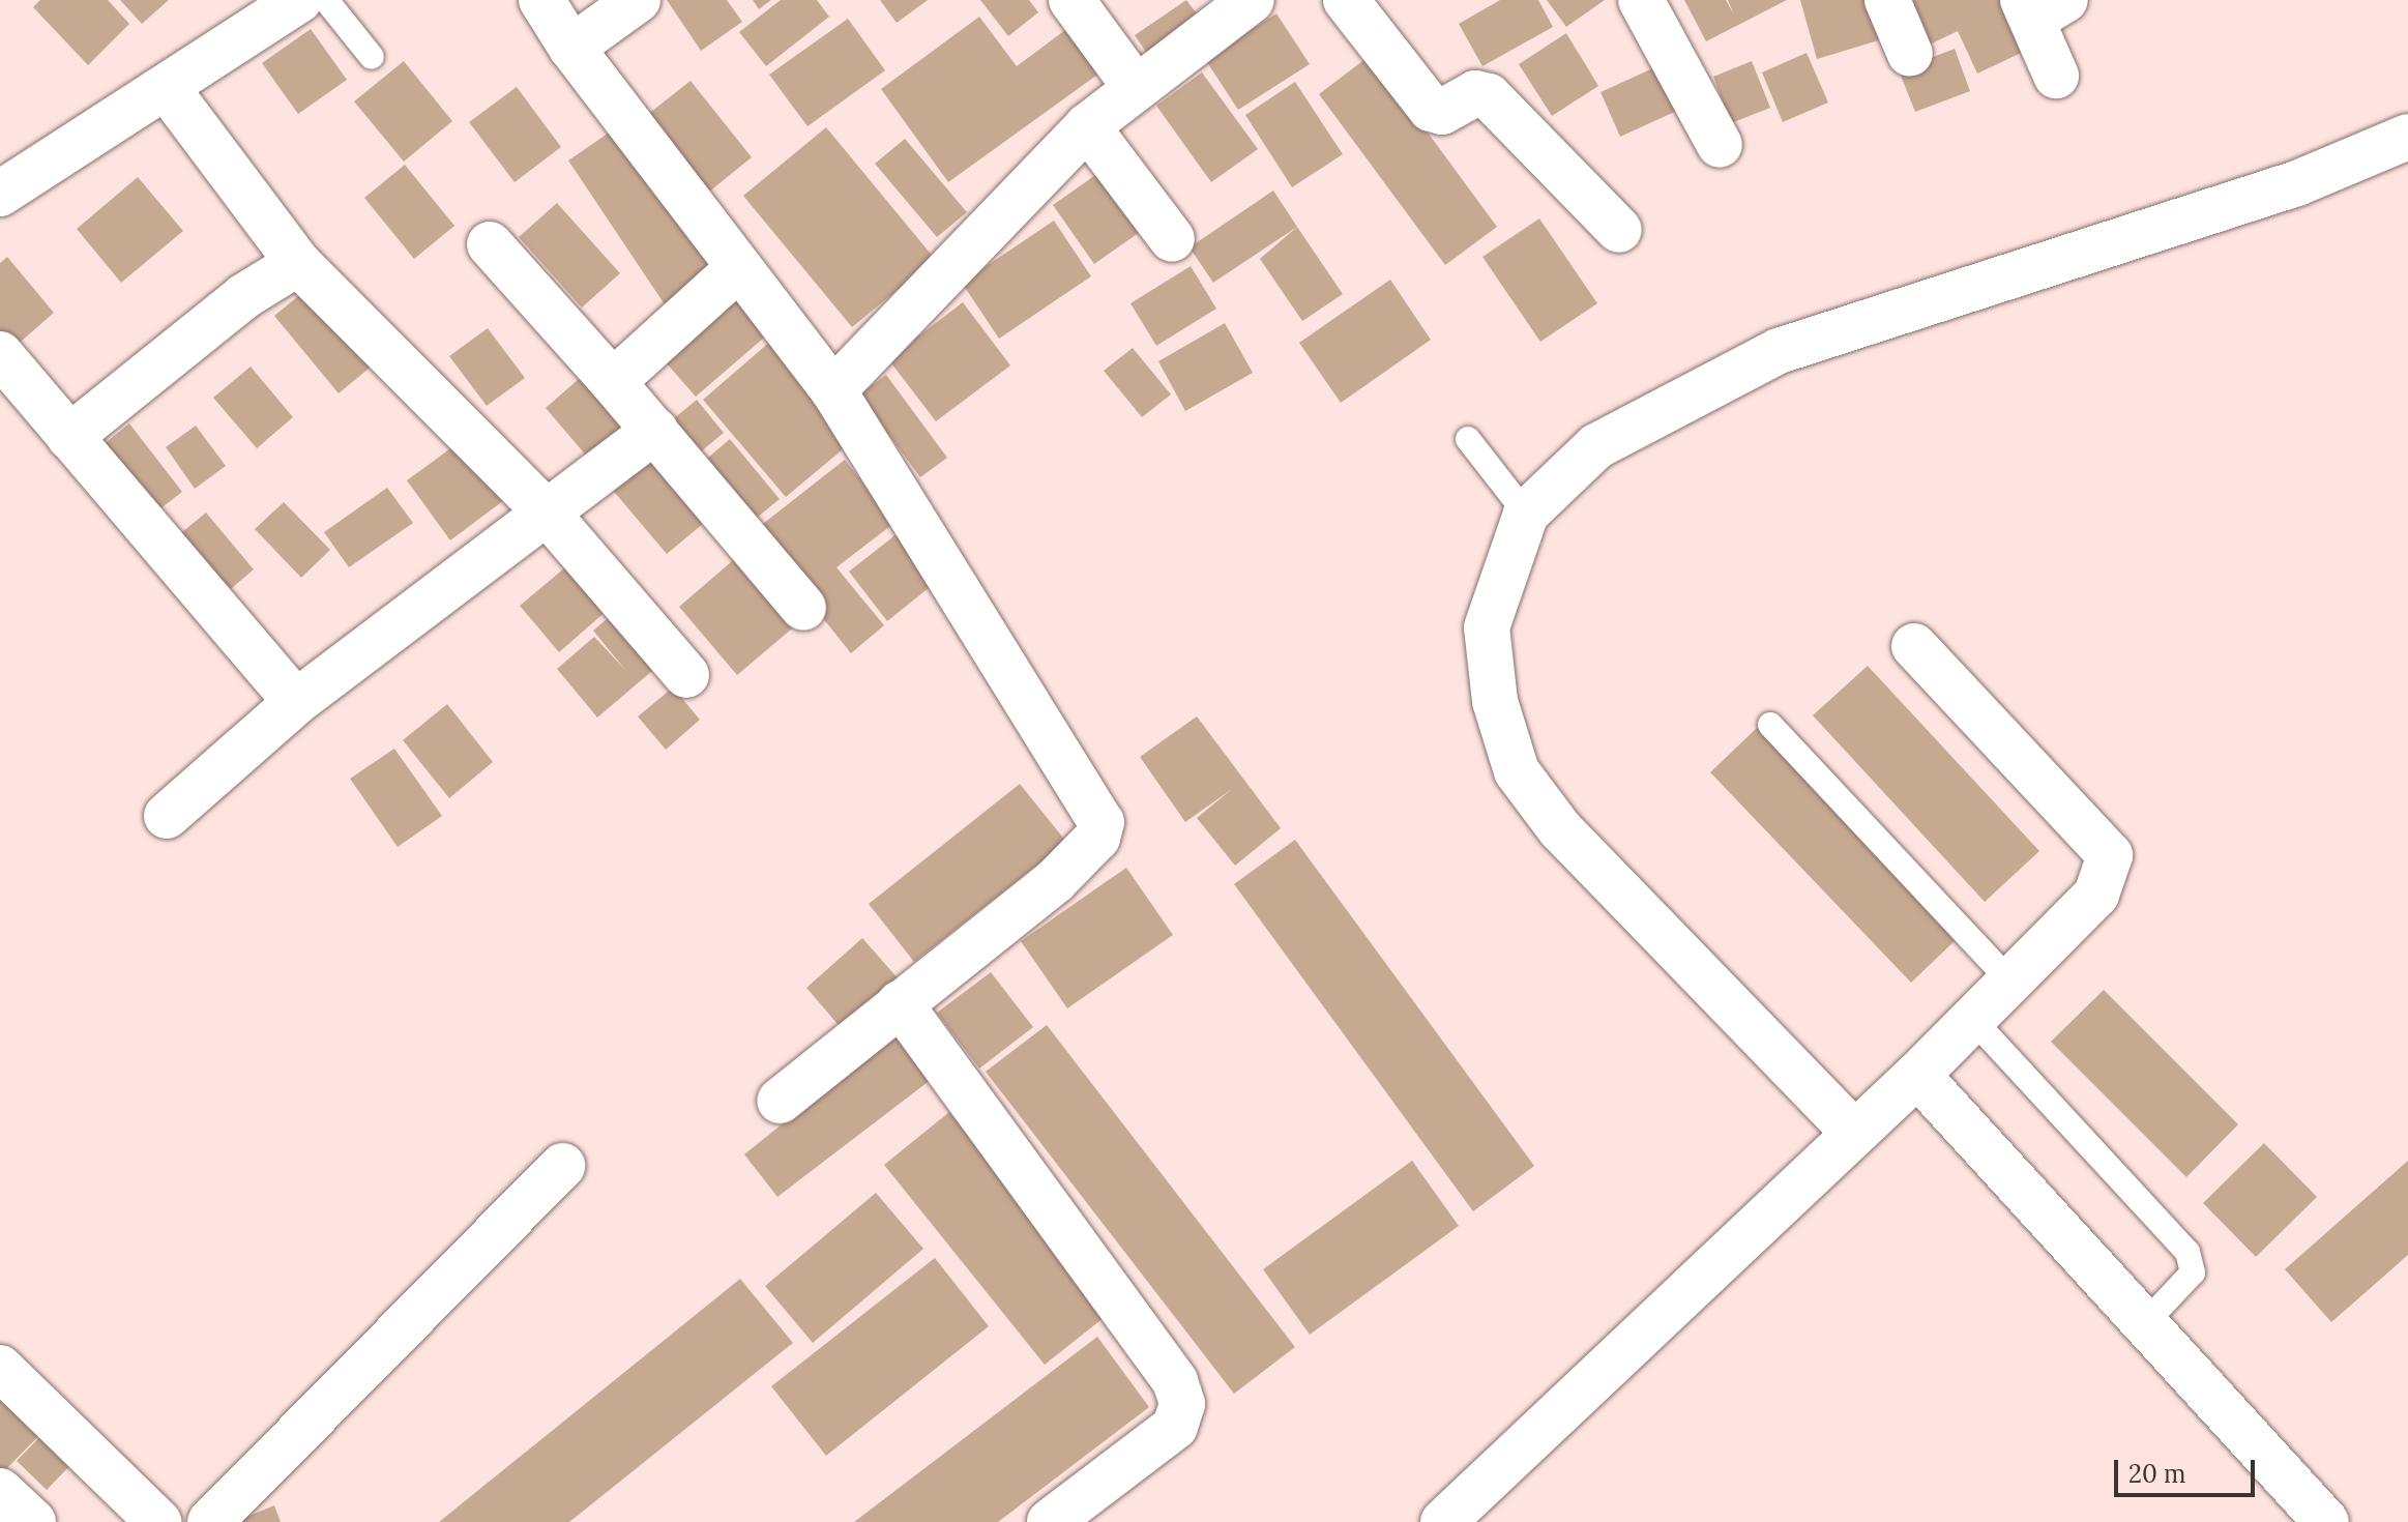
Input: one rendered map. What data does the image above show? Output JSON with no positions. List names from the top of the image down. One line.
{"scale_bar":"20 m"}
